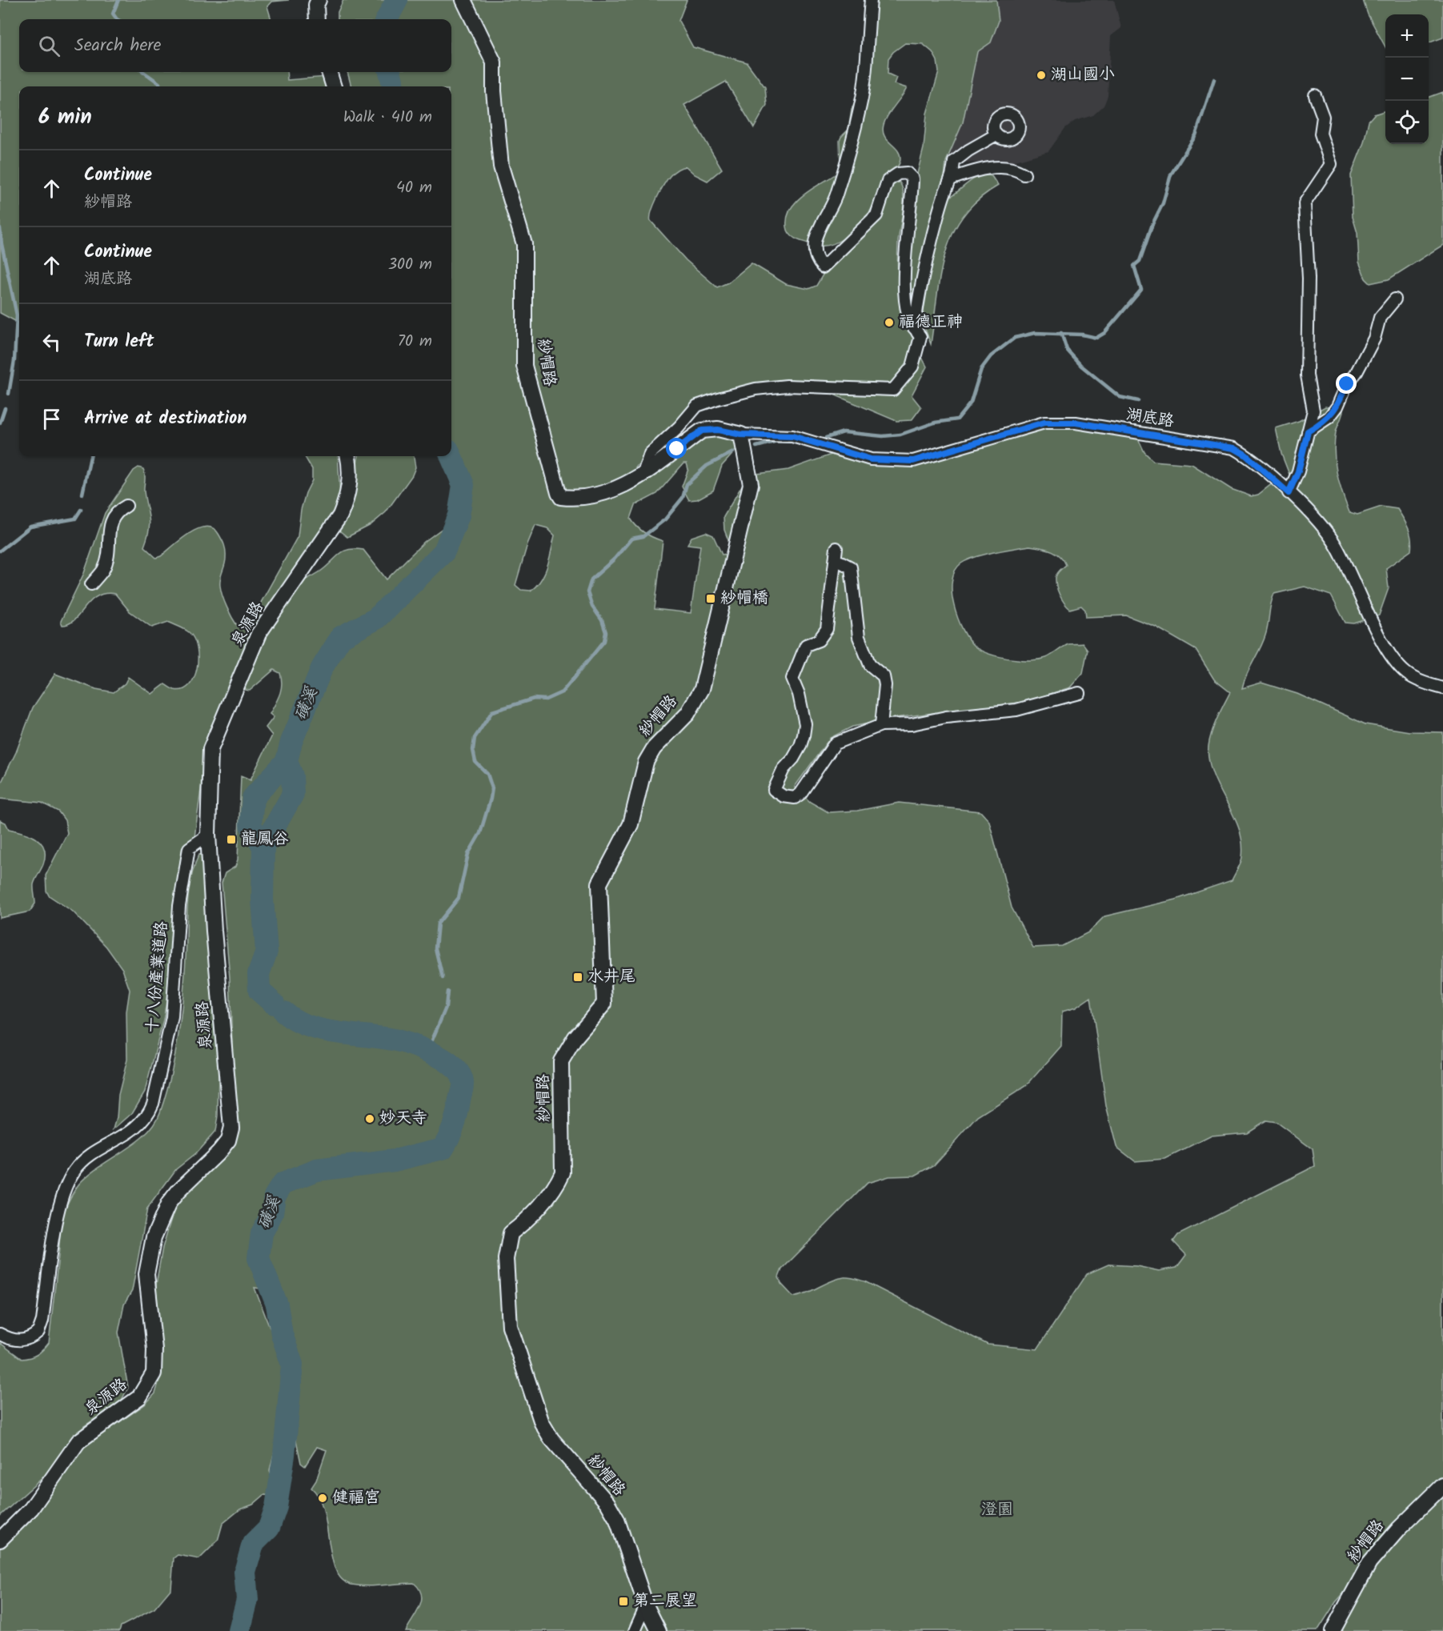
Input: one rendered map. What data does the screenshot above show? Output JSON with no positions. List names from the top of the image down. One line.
{"streets":{"street":["紗帽路","湖底路","泉源路","十八份產業道路"]},"crossings":[["紗帽路","湖底路"],["泉源路","十八份產業道路"]],"water":["磺溪"],"parks":["澄園"],"places":{"other":["湖山國小","福德正神","妙天寺","健福宮"],"transit":["紗帽橋","龍鳳谷","水井尾","第二展望"]},"page":{"map_buttons":["+","−"],"search":"Search here","heading":["6 min","Walk · 410 m"],"list":[["Continue","紗帽路","40 m"],["Continue","湖底路","300 m"],["Turn left","70 m"],"Arrive at destination"]}}
